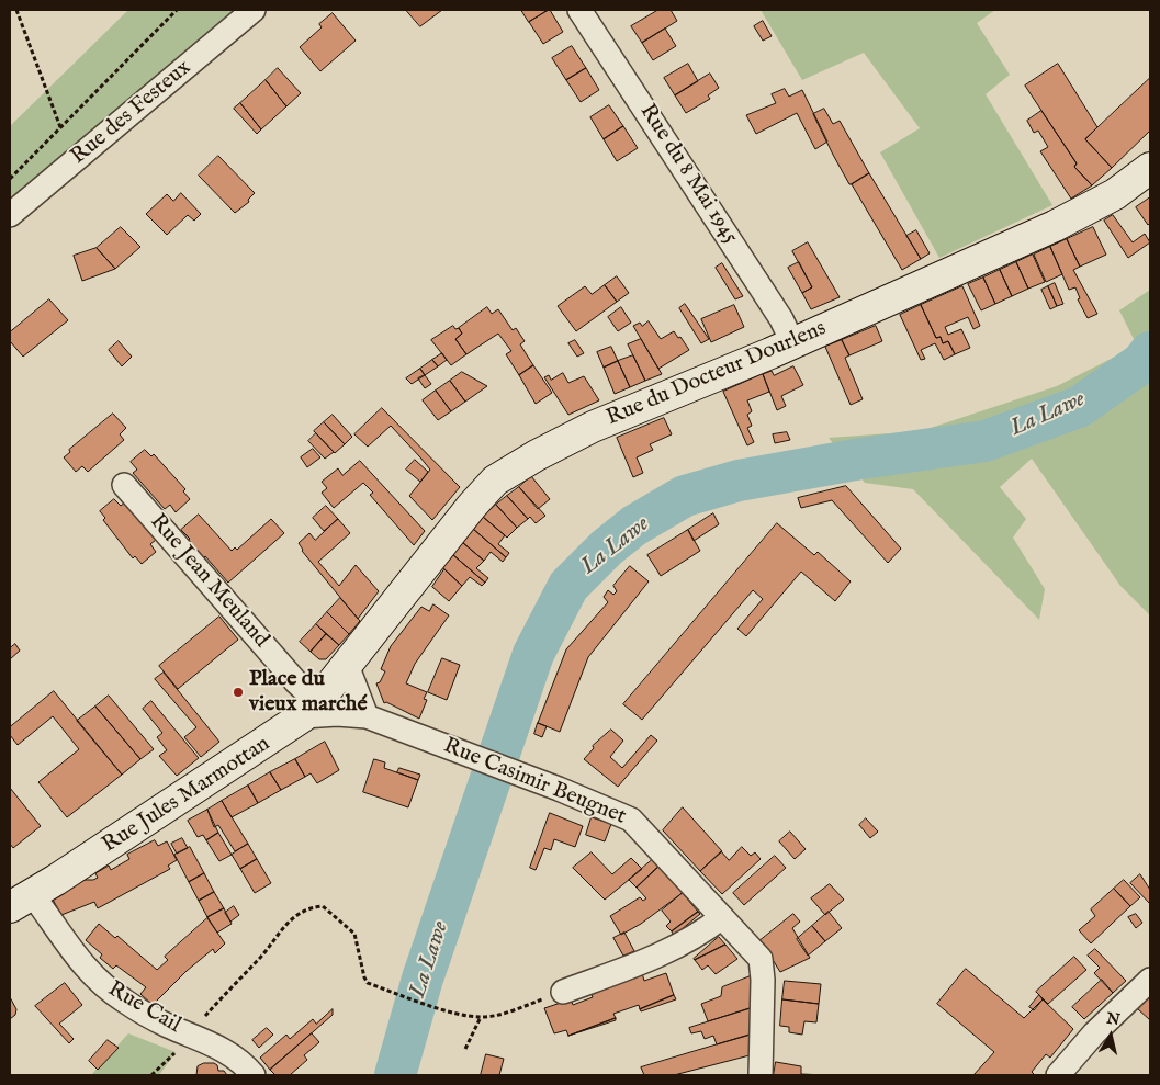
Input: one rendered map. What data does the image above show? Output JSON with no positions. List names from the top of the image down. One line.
{"streets":{"street":["Rue des Festeux","Rue du 8 Mai 1945","Rue du Docteur Dourlens","Rue Jean Meuland","Rue Casimir Beugnet","Rue Jules Marmottan","Rue Cail"]},"crossings":[["Rue du 8 Mai 1945","Rue du Docteur Dourlens"],["Rue du Docteur Dourlens","Rue Jules Marmottan"],["Rue Jean Meuland","Rue Casimir Beugnet"],["Rue Jean Meuland","Rue Jules Marmottan"],["Rue Casimir Beugnet","Rue Jules Marmottan"],["Rue Jules Marmottan","Rue Cail"]],"water":["La Lawe"],"places":["Place du vieux marché"],"north":"top"}
